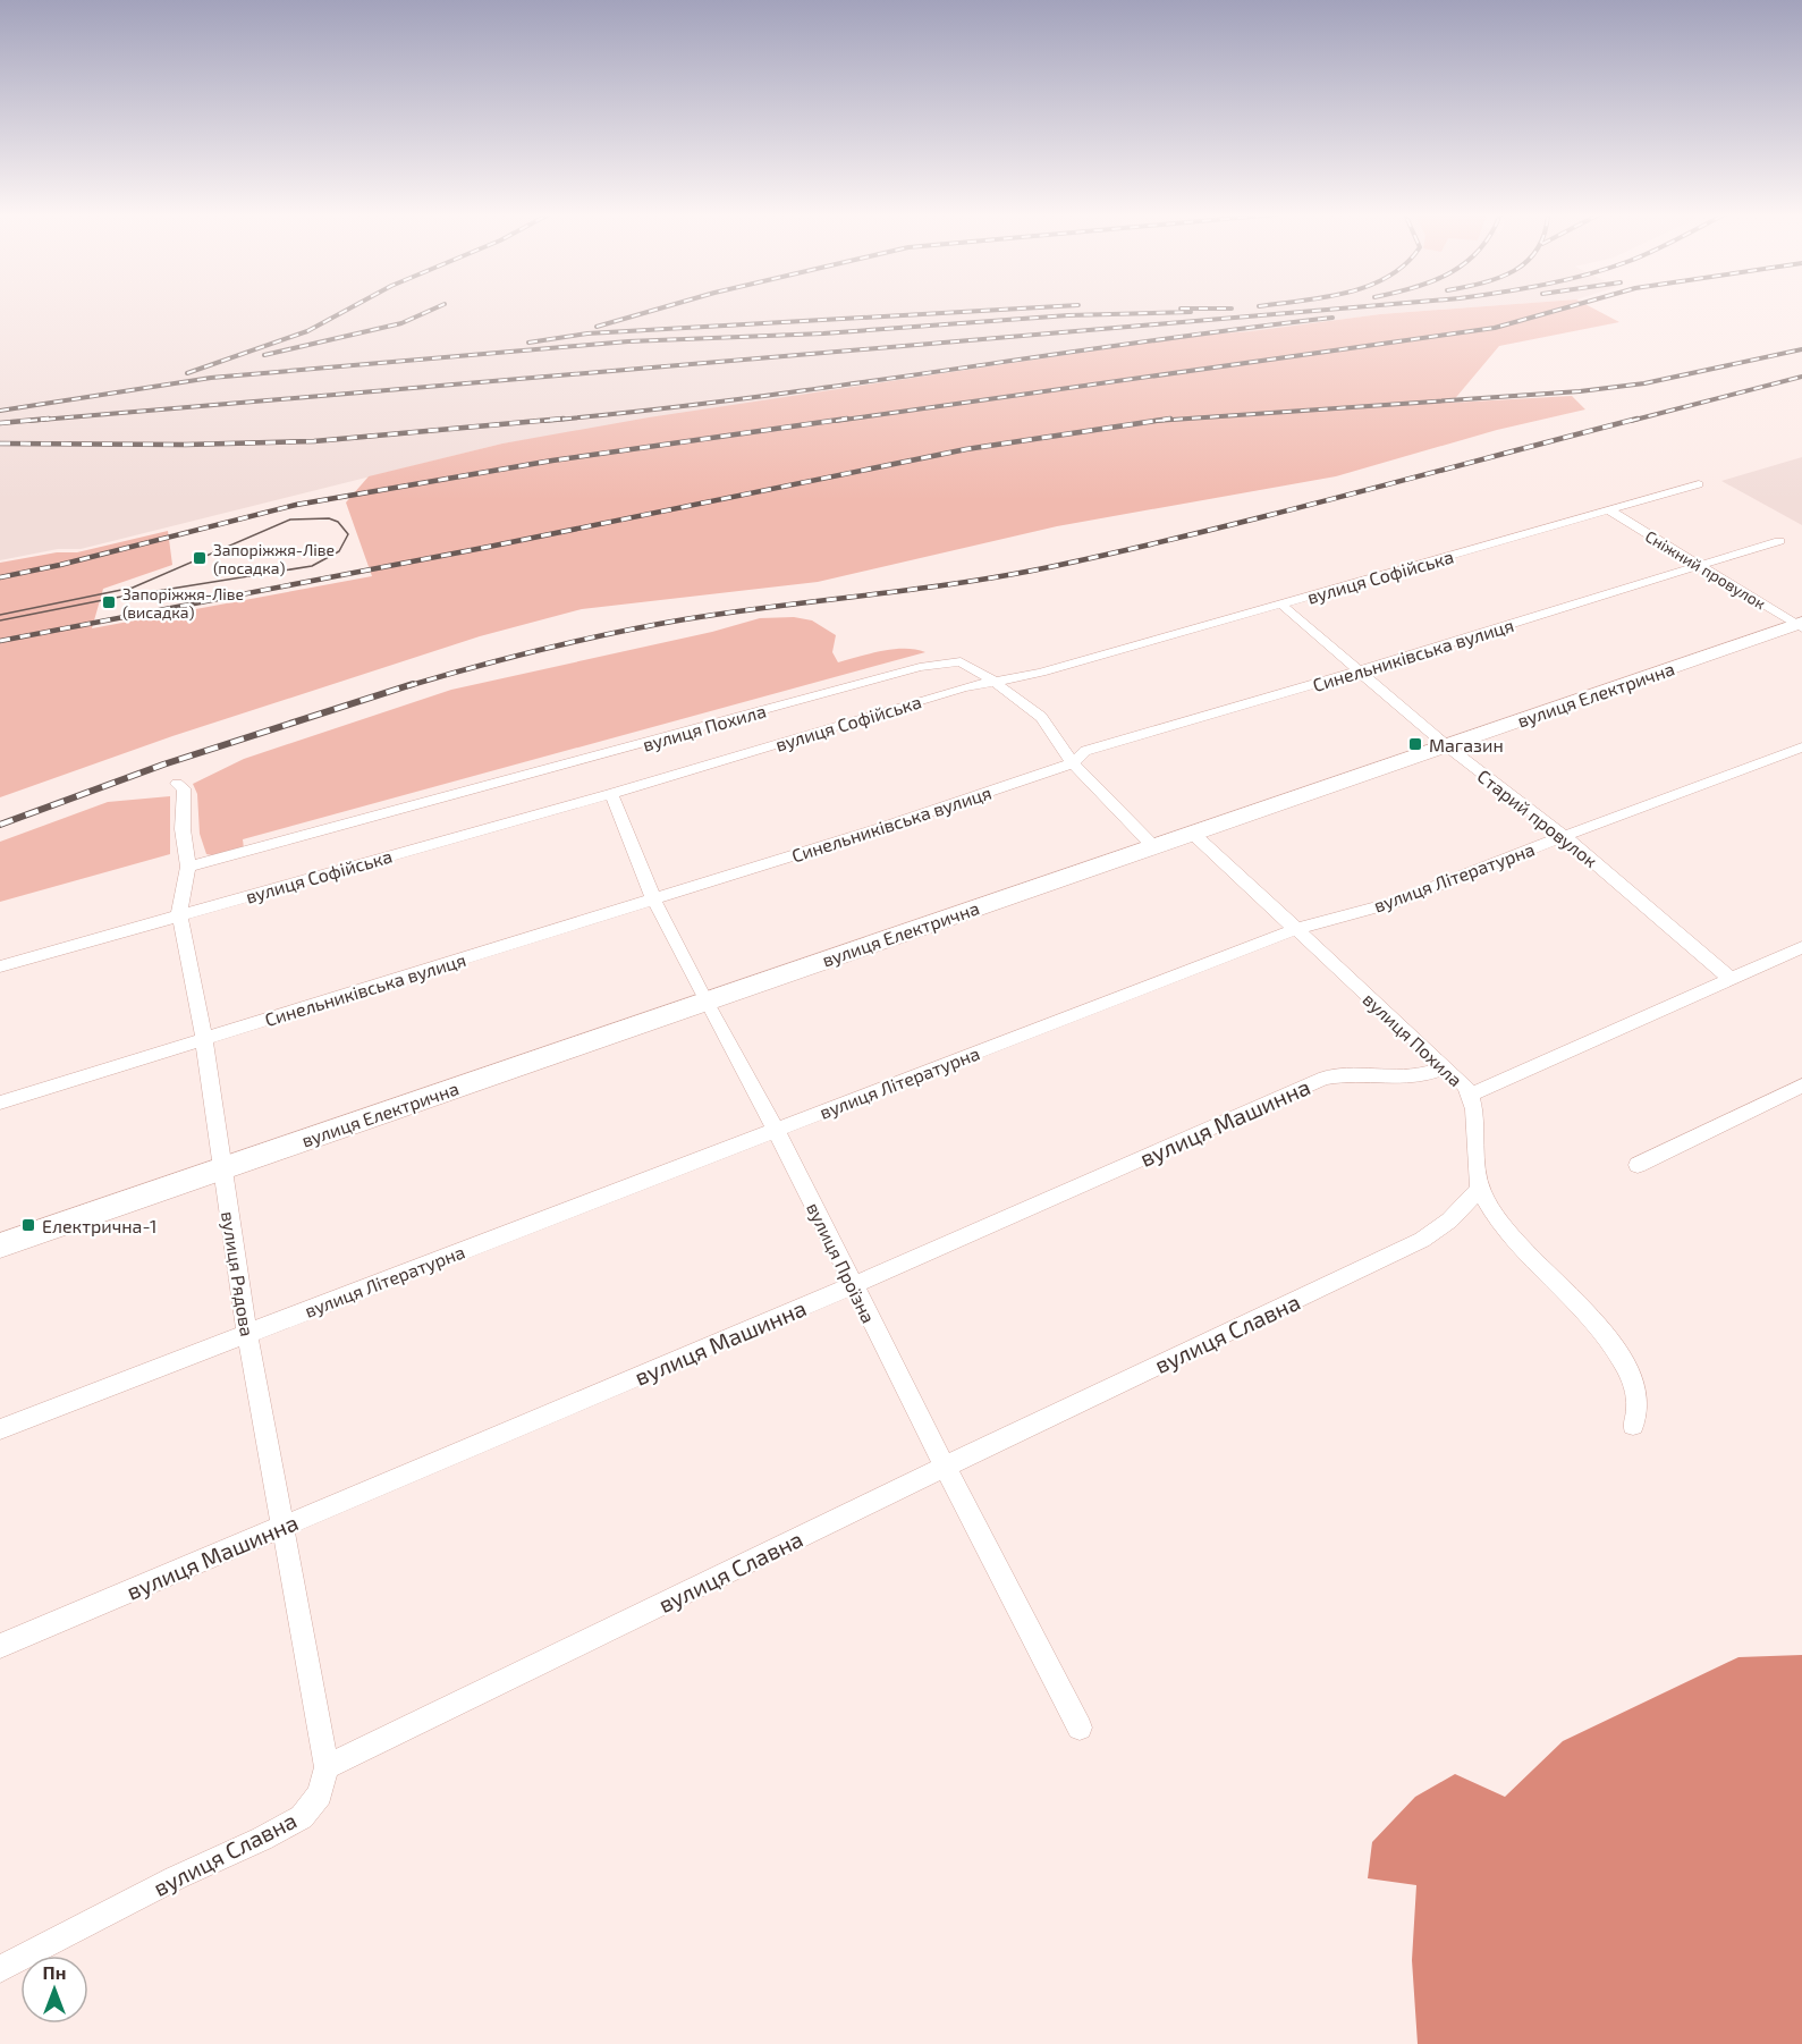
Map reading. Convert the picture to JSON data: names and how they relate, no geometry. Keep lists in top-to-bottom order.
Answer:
{
  "streets": {
    "street": [
      "Сніжний провулок",
      "вулиця Софійська",
      "Синельниківська вулиця",
      "вулиця Електрична",
      "вулиця Похила",
      "Старий провулок",
      "вулиця Літературна",
      "вулиця Машинна",
      "вулиця Проїзна",
      "вулиця Рядова",
      "вулиця Славна"
    ]
  },
  "crossings": [
    ["Сніжний провулок", "вулиця Софійська"],
    ["Сніжний провулок", "Синельниківська вулиця"],
    ["Сніжний провулок", "вулиця Електрична"],
    ["вулиця Софійська", "вулиця Похила"],
    ["вулиця Софійська", "Старий провулок"],
    ["вулиця Софійська", "вулиця Проїзна"],
    ["вулиця Софійська", "вулиця Рядова"],
    ["Синельниківська вулиця", "вулиця Похила"],
    ["Синельниківська вулиця", "Старий провулок"],
    ["Синельниківська вулиця", "вулиця Проїзна"],
    ["Синельниківська вулиця", "вулиця Рядова"],
    ["вулиця Електрична", "вулиця Похила"],
    ["вулиця Електрична", "Старий провулок"],
    ["вулиця Електрична", "вулиця Проїзна"],
    ["вулиця Електрична", "вулиця Рядова"],
    ["вулиця Похила", "вулиця Літературна"],
    ["вулиця Похила", "вулиця Машинна"],
    ["вулиця Похила", "вулиця Рядова"],
    ["вулиця Похила", "вулиця Славна"],
    ["Старий провулок", "вулиця Літературна"],
    ["вулиця Літературна", "вулиця Проїзна"],
    ["вулиця Літературна", "вулиця Рядова"],
    ["вулиця Машинна", "вулиця Проїзна"],
    ["вулиця Машинна", "вулиця Рядова"],
    ["вулиця Проїзна", "вулиця Славна"],
    ["вулиця Рядова", "вулиця Славна"]
  ],
  "places": {
    "transit": [
      "Запоріжжя-Ліве (посадка)",
      "Запоріжжя-Ліве (висадка)",
      "Магазин",
      "Електрична-1"
    ]
  },
  "north": "top"
}
